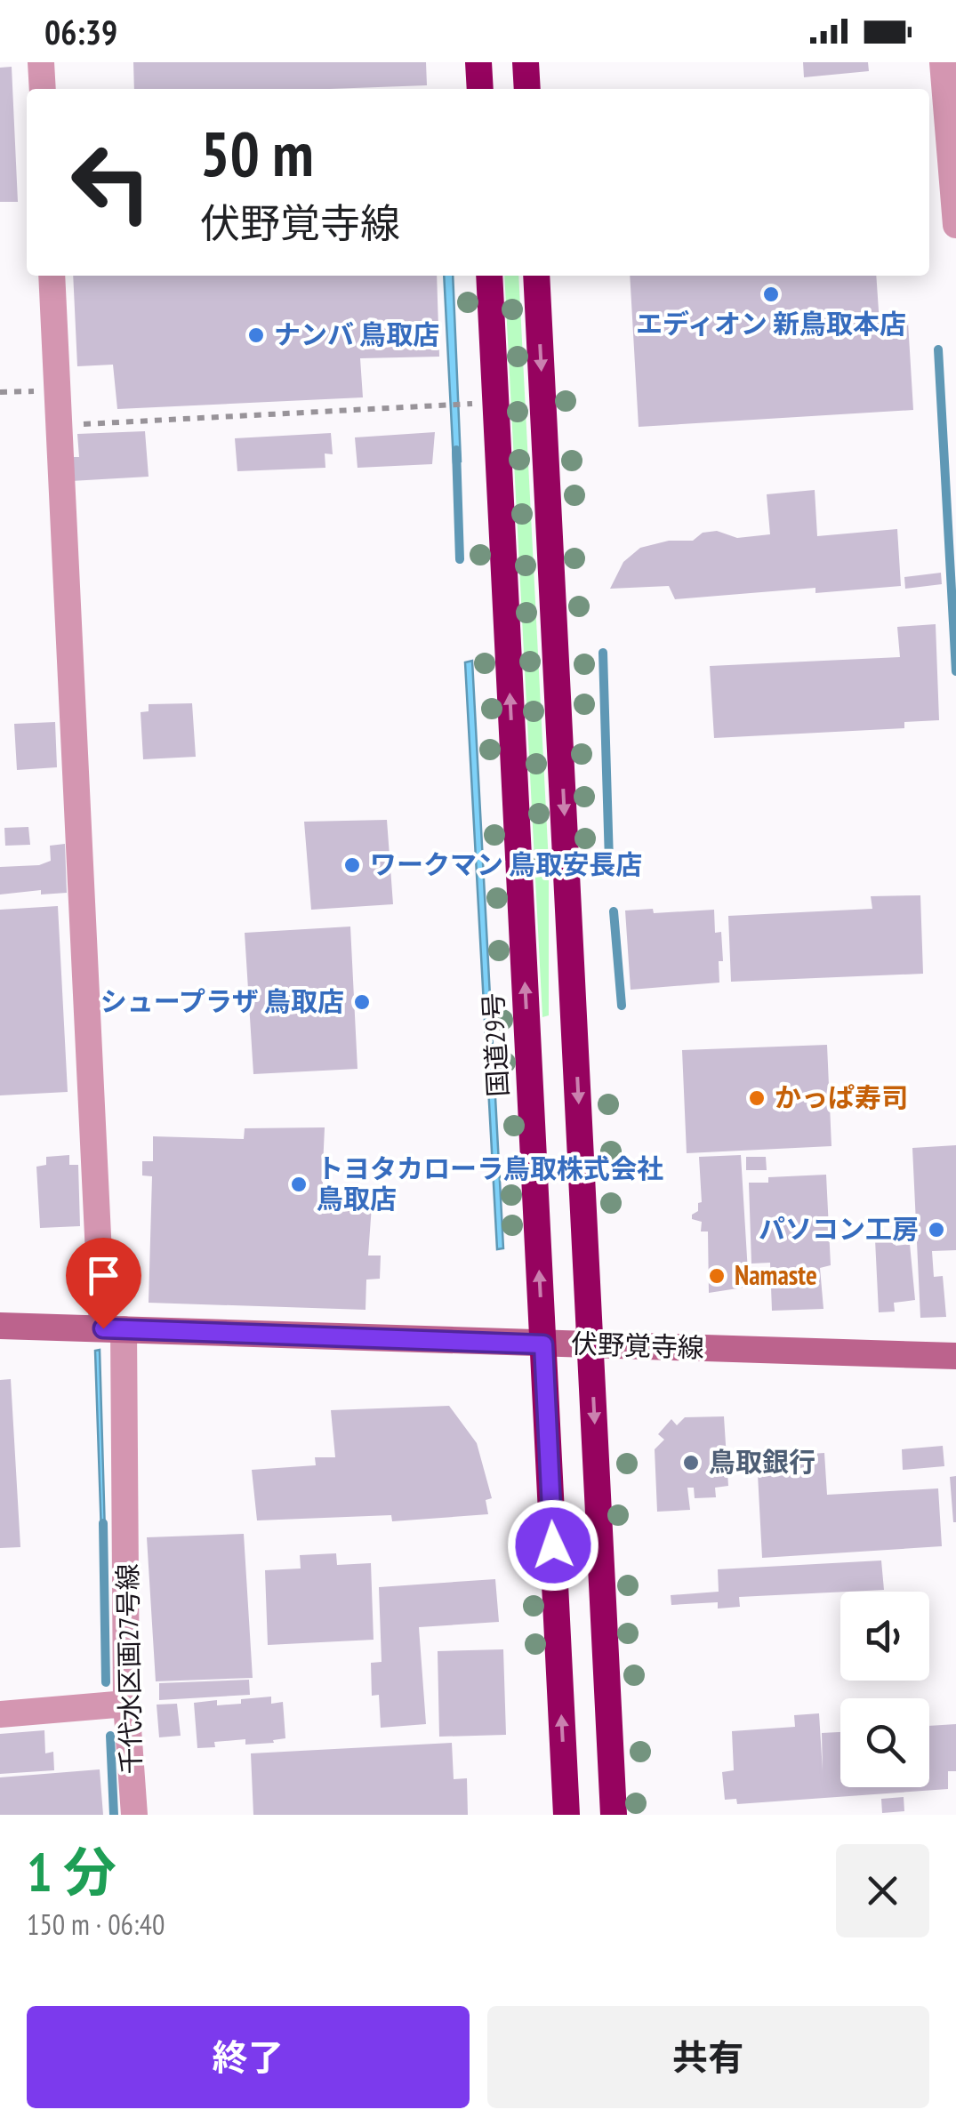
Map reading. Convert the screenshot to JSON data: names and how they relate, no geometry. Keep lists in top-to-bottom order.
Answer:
{
  "streets": {
    "highway": ["国道29号"],
    "main road": ["伏野覚寺線"],
    "street": ["千代水区画27号線"]
  },
  "crossings": [
    ["国道29号", "伏野覚寺線"],
    ["伏野覚寺線", "千代水区画27号線"]
  ],
  "places": [
    "エディオン 新鳥取本店",
    "ナンバ 鳥取店",
    "ワークマン 鳥取安長店",
    "シュープラザ 鳥取店",
    "かっぱ寿司",
    "トヨタカローラ鳥取株式会社 鳥取店",
    "パソコン工房",
    "Namaste",
    "鳥取銀行"
  ],
  "page": {
    "status": "06:39",
    "turn": ["50 m", "伏野覚寺線"],
    "heading": ["1 分", "150 m · 06:40"],
    "buttons": ["終了", "共有"]
  }
}
